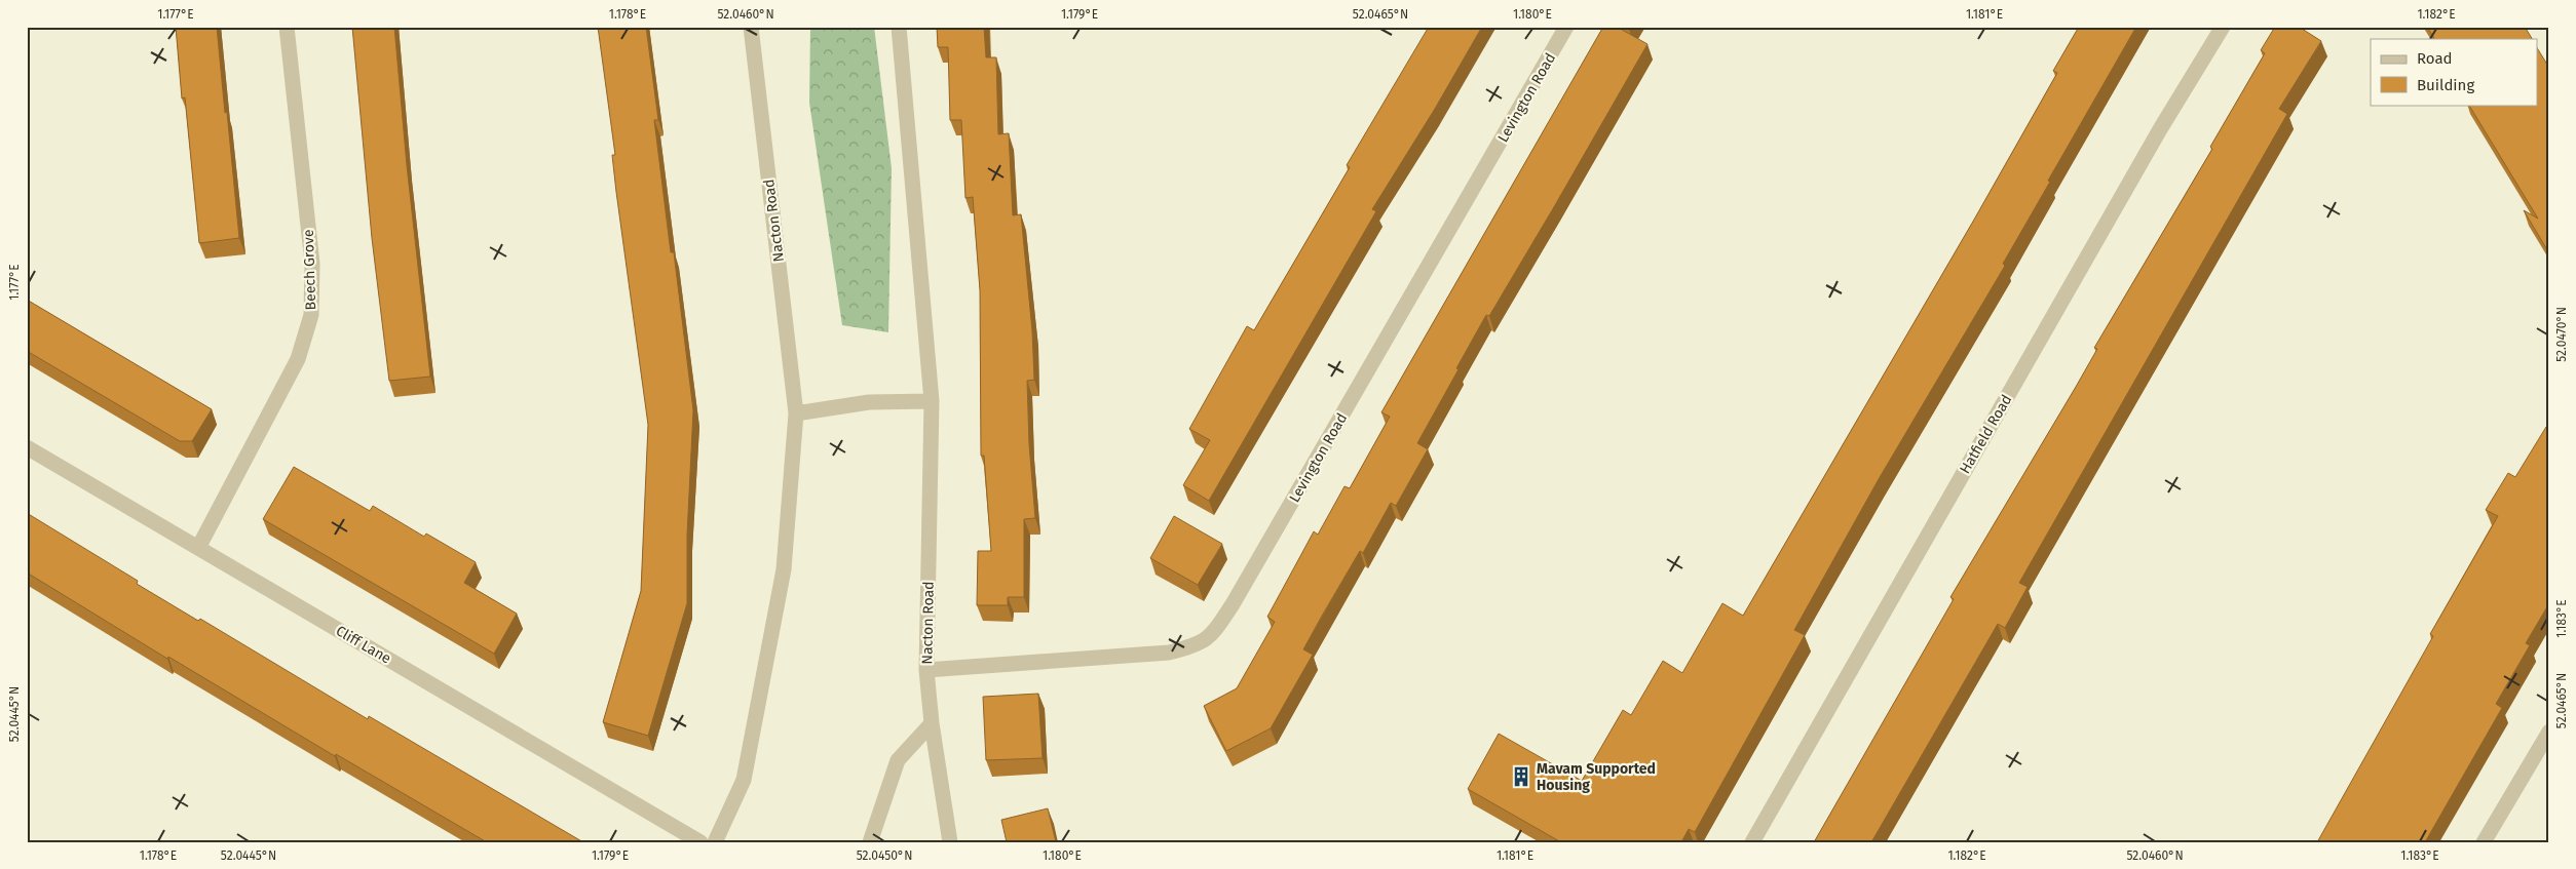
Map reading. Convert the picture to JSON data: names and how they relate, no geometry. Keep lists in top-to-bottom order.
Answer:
{
  "streets": {
    "street": [
      "Levington Road",
      "Nacton Road",
      "Beech Grove",
      "Hatfield Road",
      "Cliff Lane"
    ]
  },
  "crossings": [
    ["Levington Road", "Nacton Road"],
    ["Beech Grove", "Cliff Lane"]
  ],
  "places": {
    "building": ["Mavam Supported Housing"]
  },
  "legend": ["Road", "Building"],
  "coordinates": [
    "1.177°E",
    "1.178°E",
    "52.0460°N",
    "1.179°E",
    "52.0465°N",
    "1.180°E",
    "1.181°E",
    "1.182°E",
    "52.0470°N",
    "1.183°E",
    "52.0445°N",
    "52.0450°N"
  ]
}
